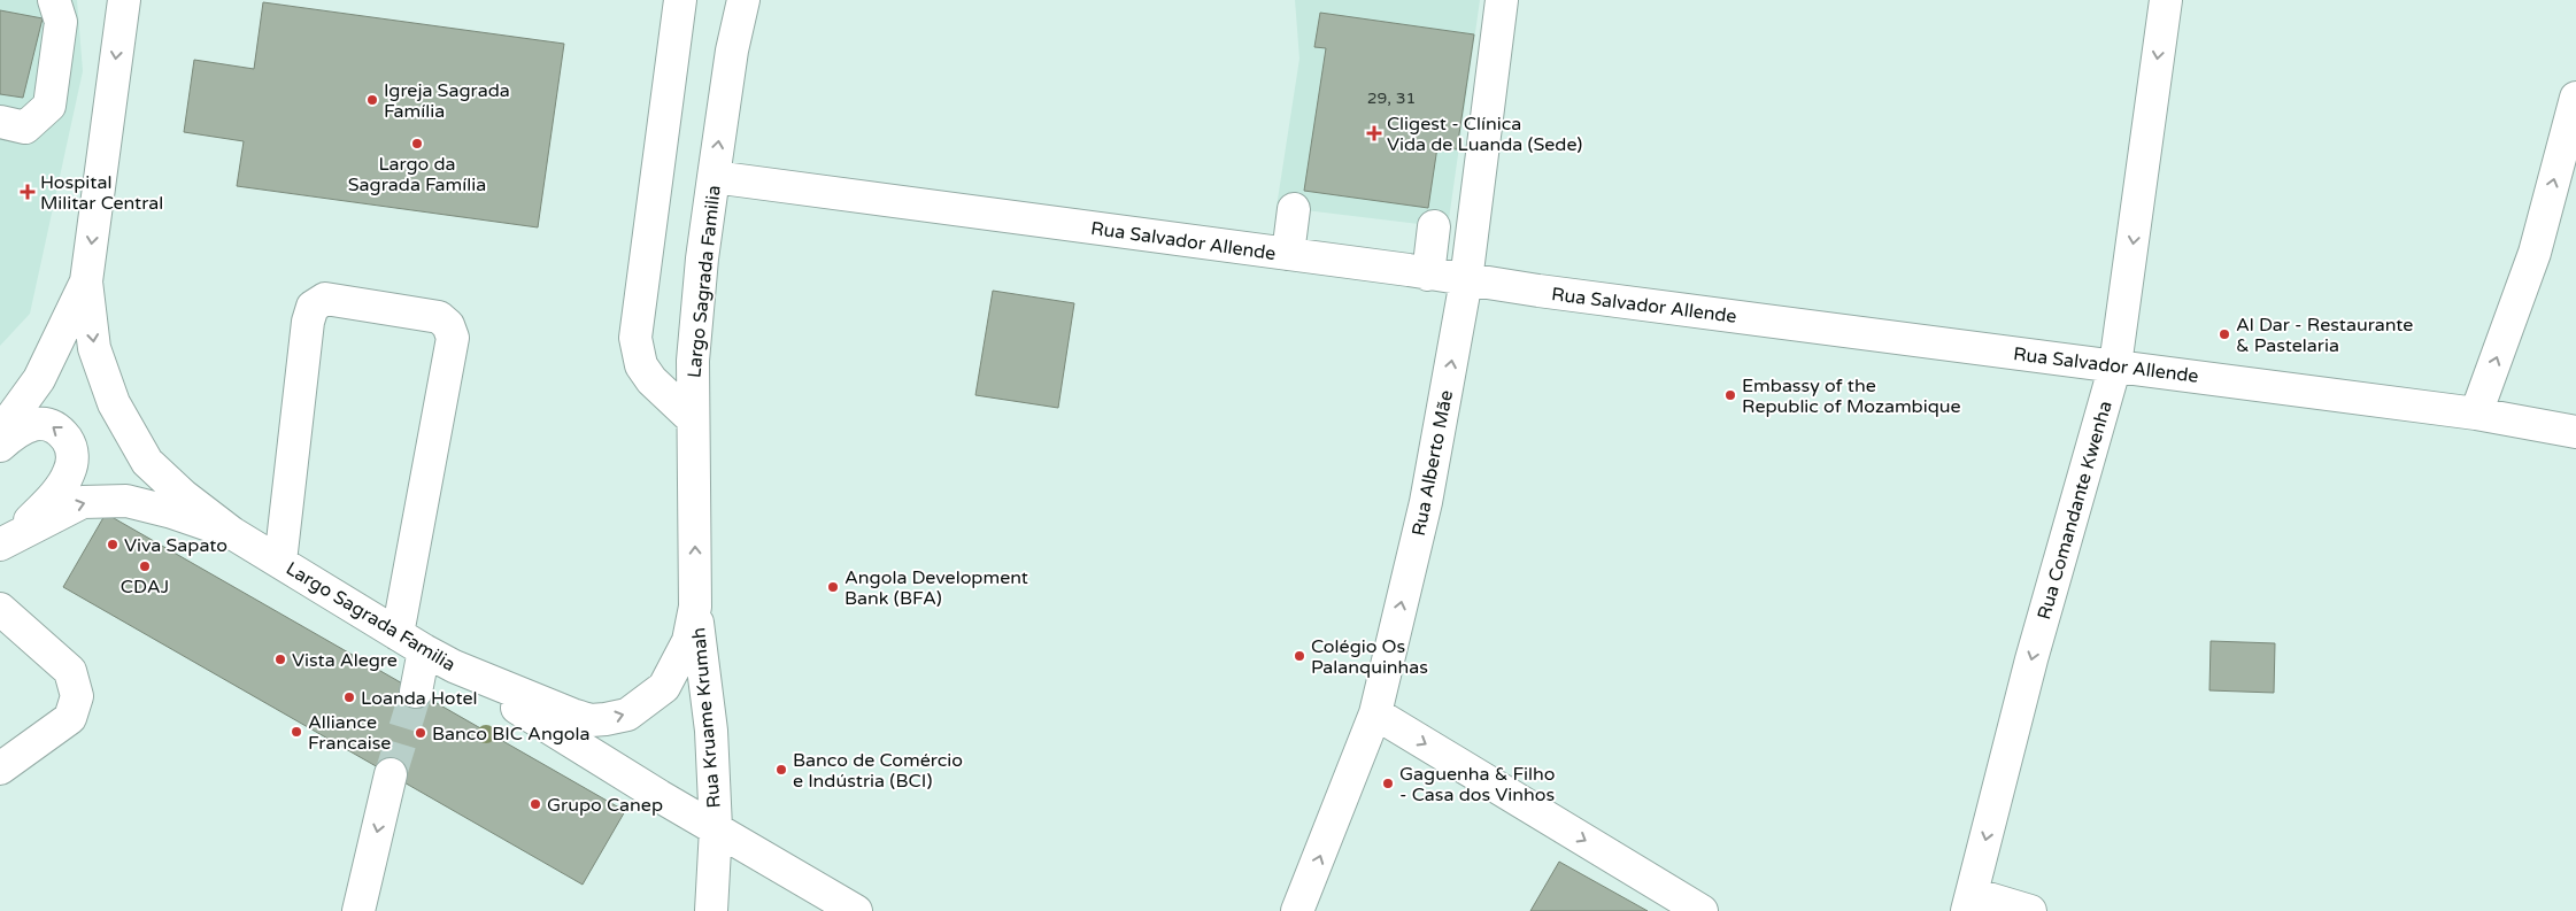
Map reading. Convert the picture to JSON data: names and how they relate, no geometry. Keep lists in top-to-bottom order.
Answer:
{
  "streets": {
    "street": [
      "Rua Salvador Allende",
      "Largo Sagrada Familia",
      "Rua Alberto Mãe",
      "Rua Comandante Kwenha",
      "Rua Kruame Krumah"
    ]
  },
  "crossings": [
    ["Rua Salvador Allende", "Largo Sagrada Familia"],
    ["Rua Salvador Allende", "Rua Alberto Mãe"],
    ["Rua Salvador Allende", "Rua Comandante Kwenha"],
    ["Largo Sagrada Familia", "Rua Kruame Krumah"]
  ],
  "one_way": ["Rua Alberto Mãe", "Rua Comandante Kwenha"],
  "places": {
    "other": [
      "Igreja Sagrada Família",
      "Largo da Sagrada Família",
      "Al Dar - Restaurante & Pastelaria",
      "Embassy of the Republic of Mozambique",
      "Viva Sapato",
      "CDAJ",
      "Angola Development Bank (BFA)",
      "Colégio Os Palanquinhas",
      "Vista Alegre",
      "Loanda Hotel",
      "Alliance Francaise",
      "Banco BIC Angola",
      "Banco de Comércio e Indústria (BCI)",
      "Gaguenha & Filho - Casa dos Vinhos",
      "Grupo Canep"
    ],
    "health": ["Cligest - Clínica Vida de Luanda (Sede)", "Hospital Militar Central"]
  },
  "house_numbers": ["29, 31"]
}
